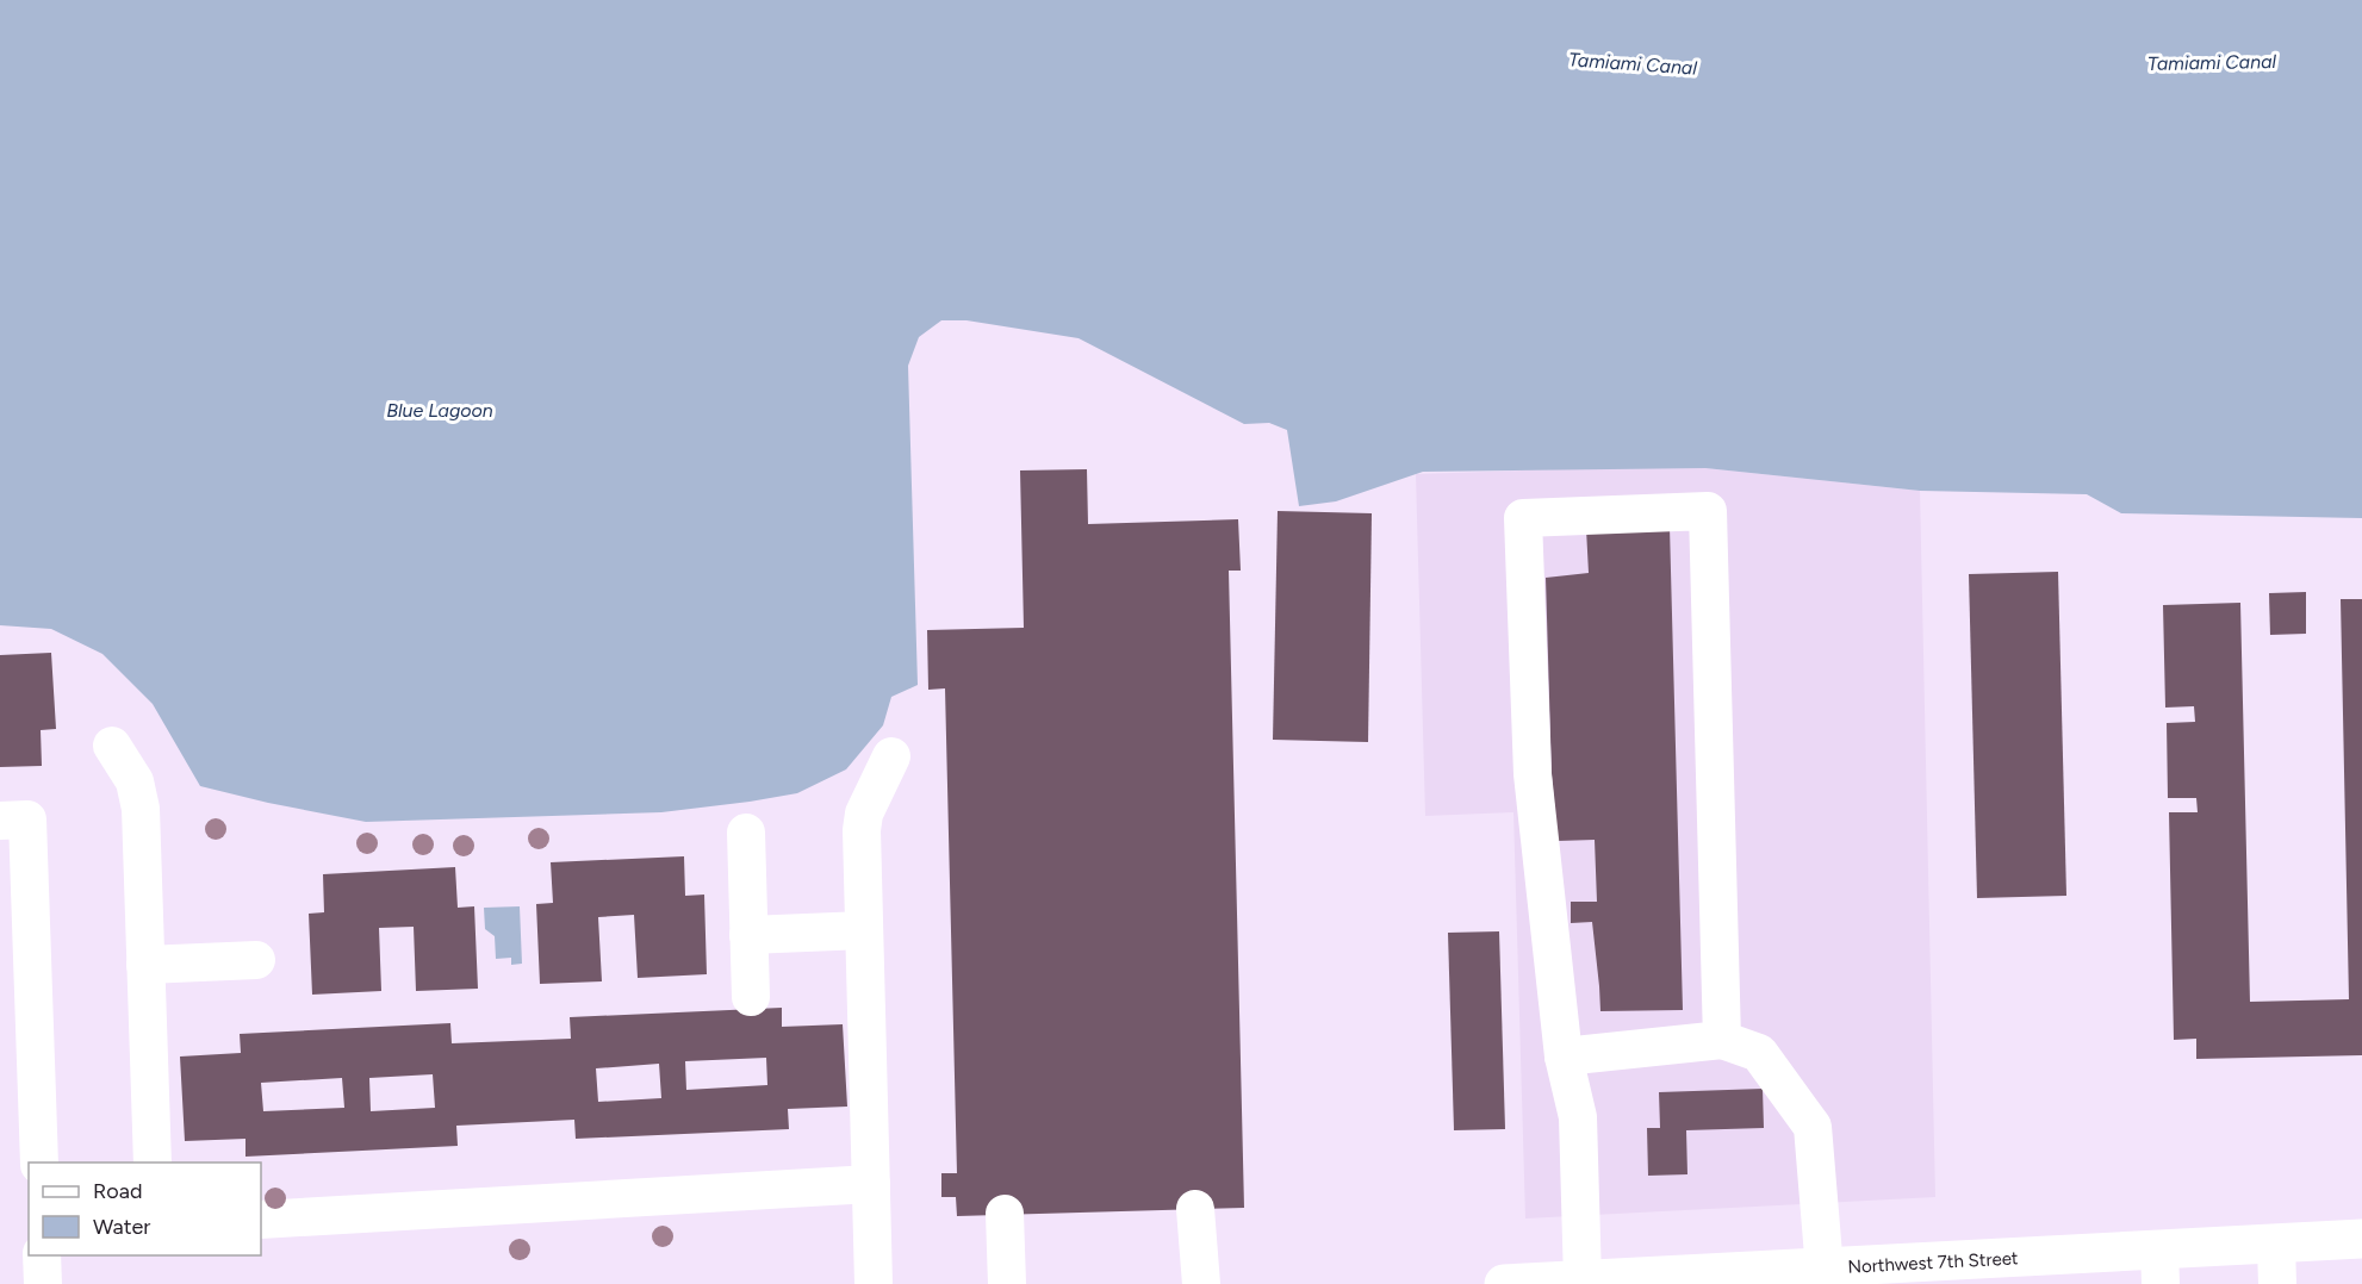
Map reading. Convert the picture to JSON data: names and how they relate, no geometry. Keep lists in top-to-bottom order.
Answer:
{
  "streets": {
    "main road": ["Northwest 7th Street"]
  },
  "water": ["Tamiami Canal", "Blue Lagoon"],
  "legend": ["Road", "Water"]
}
